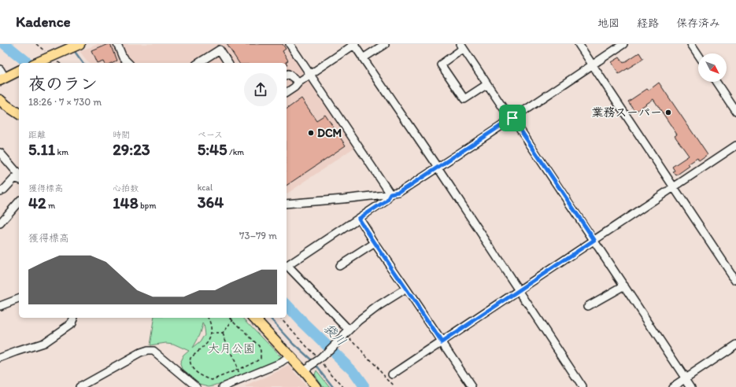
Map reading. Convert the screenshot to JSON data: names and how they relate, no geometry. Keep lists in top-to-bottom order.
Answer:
{
  "water": ["袋川"],
  "parks": ["大月公園"],
  "places": ["業務スーパー", "DCM"],
  "north": "bottom right",
  "page": {
    "header": "Kadence",
    "nav": ["地図", "経路", "保存済み"],
    "heading": ["夜のラン", "18:26 · 7 × 730 m"],
    "stats": [
      ["距離", "5.11 km"],
      ["時間", "29:23"],
      ["ペース", "5:45 /km"],
      ["獲得標高", "42 m"],
      ["心拍数", "148 bpm"],
      ["kcal", "364"]
    ],
    "chart": ["獲得標高", "73–79 m"]
  }
}
